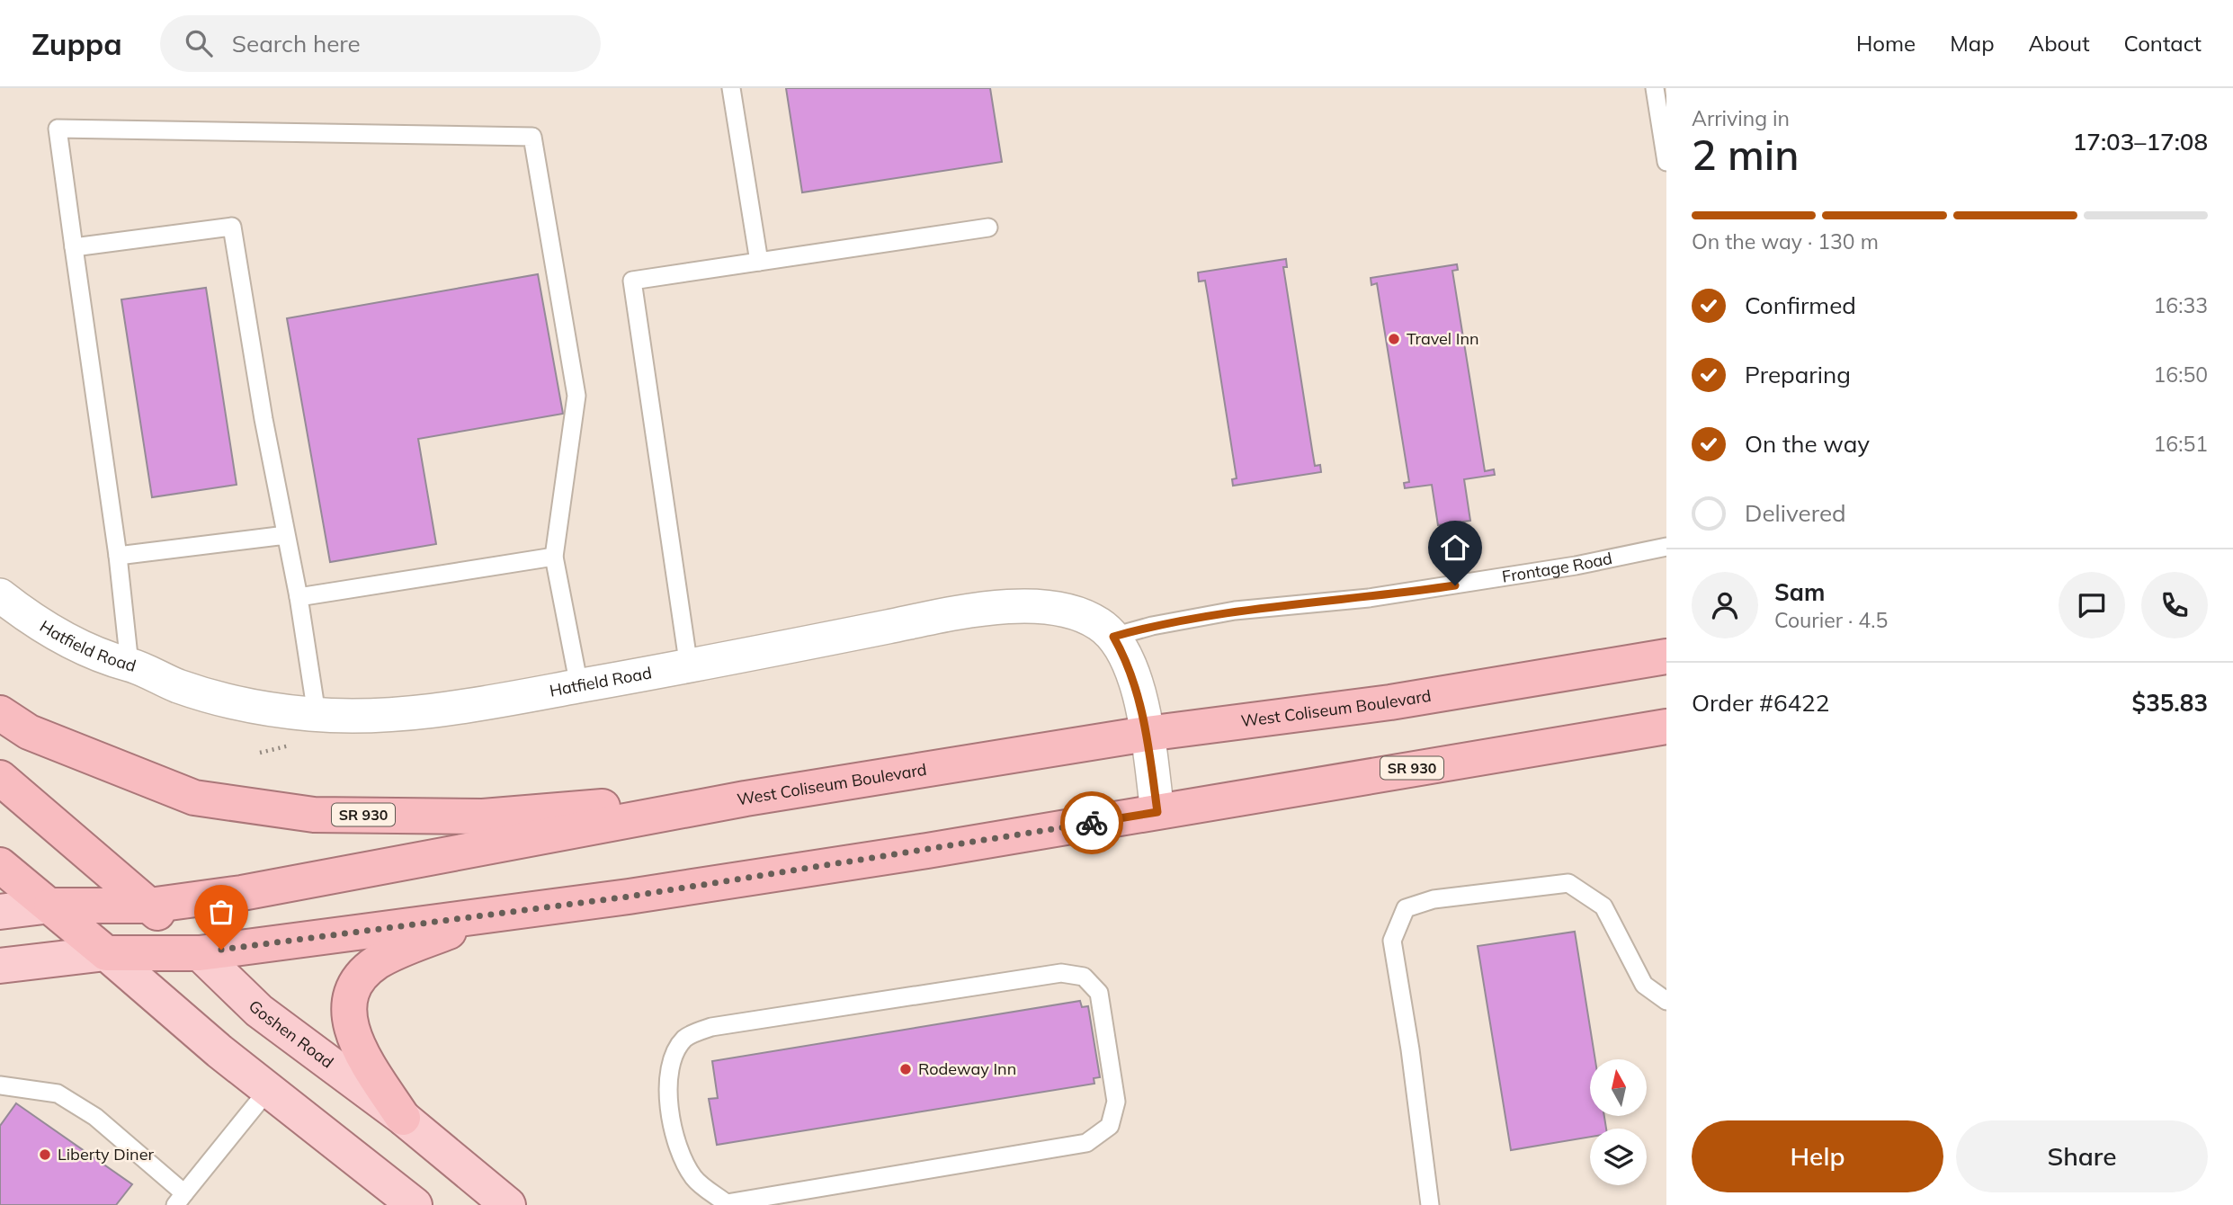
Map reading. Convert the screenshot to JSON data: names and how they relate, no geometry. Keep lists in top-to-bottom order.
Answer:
{
  "streets": {
    "highway": ["West Coliseum Boulevard", "SR 930", "Goshen Road"],
    "street": ["Hatfield Road"],
    "lane": ["Frontage Road"]
  },
  "crossings": [
    ["Frontage Road", "Hatfield Road"],
    ["Hatfield Road", "West Coliseum Boulevard"],
    ["Hatfield Road", "SR 930"],
    ["West Coliseum Boulevard", "SR 930"],
    ["West Coliseum Boulevard", "Goshen Road"],
    ["SR 930", "Goshen Road"]
  ],
  "places": ["Travel Inn", "Rodeway Inn", "Liberty Diner"],
  "north": "top",
  "page": {
    "header": "Zuppa",
    "search": "Search here",
    "nav": [
      "Home",
      "Map",
      "About",
      "Contact"
    ],
    "heading": ["2 min", "Arriving in", "17:03–17:08"],
    "panel": [
      "Sam",
      "Courier · 4.5",
      "Order #6422",
      "$35.83"
    ],
    "bar": "On the way · 130 m",
    "list": [
      ["Confirmed", "16:33"],
      ["Preparing", "16:50"],
      ["On the way", "16:51"],
      "Delivered"
    ],
    "buttons": ["Help", "Share"]
  }
}
